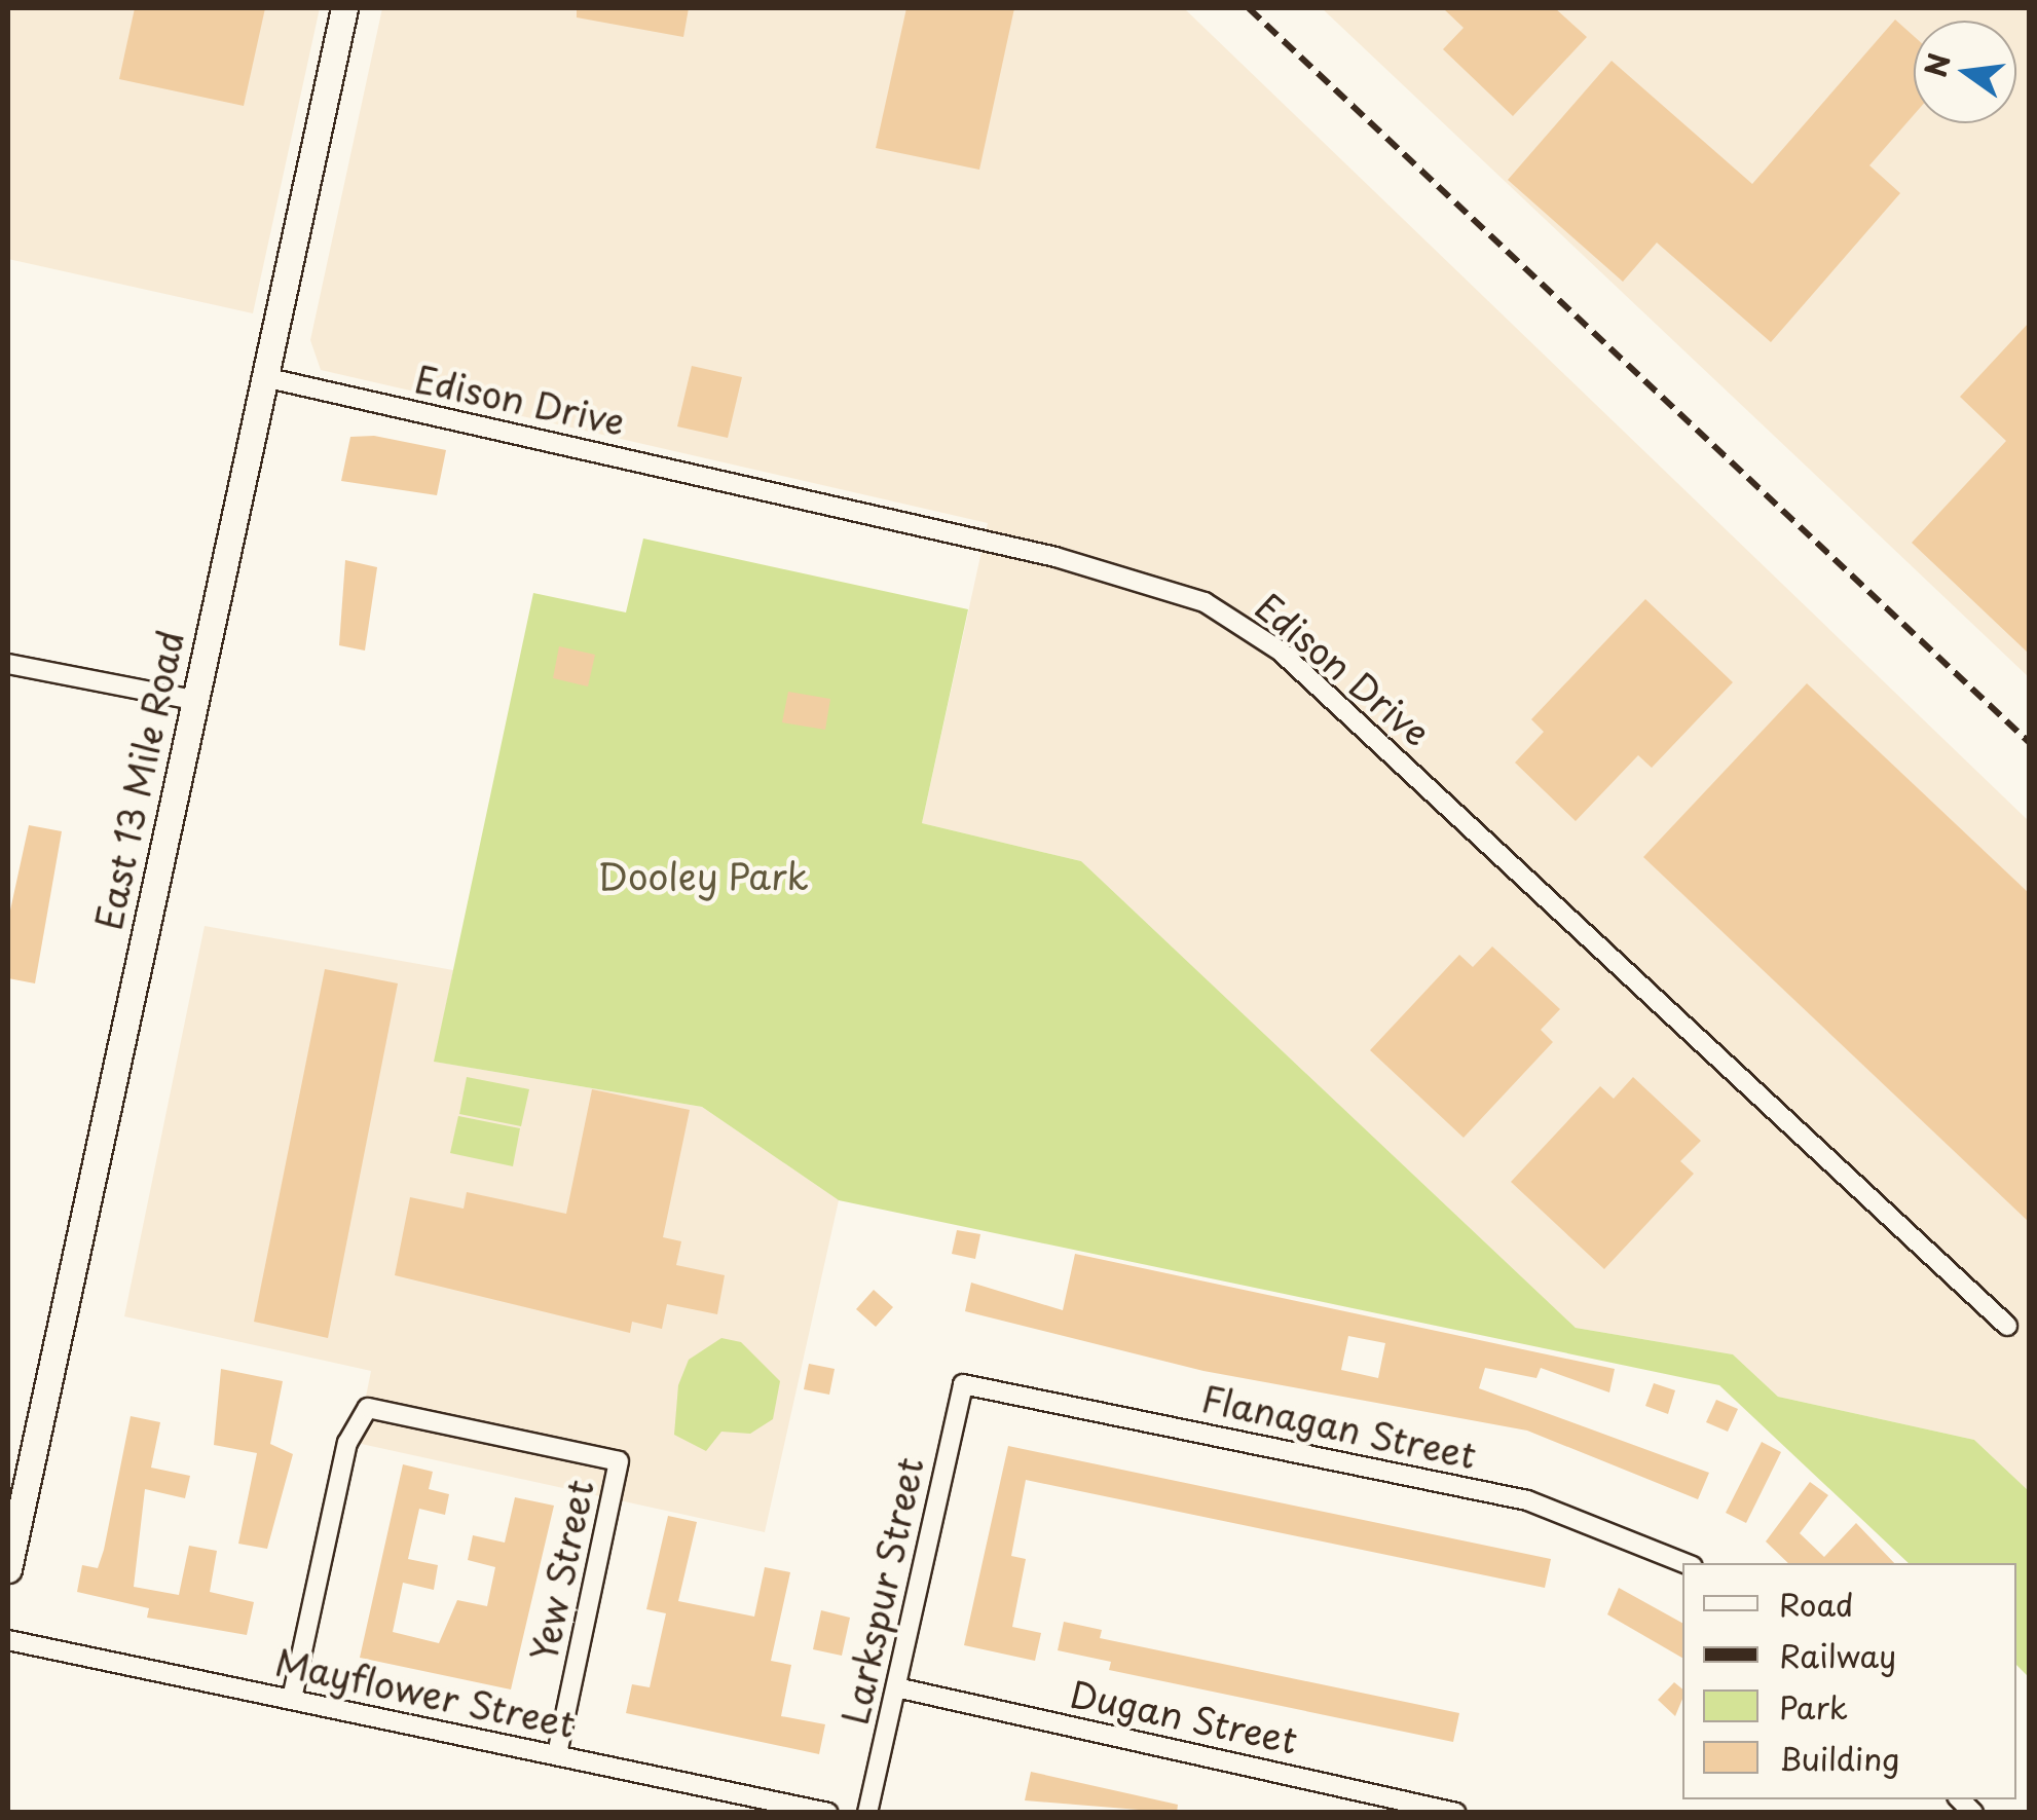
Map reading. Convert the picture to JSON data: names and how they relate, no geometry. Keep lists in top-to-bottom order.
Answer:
{
  "streets": {
    "main road": ["East 13 Mile Road"],
    "street": [
      "Edison Drive",
      "Flanagan Street",
      "Yew Street",
      "Larkspur Street",
      "Mayflower Street",
      "Dugan Street"
    ]
  },
  "crossings": [
    ["Edison Drive", "East 13 Mile Road"],
    ["Flanagan Street", "Larkspur Street"],
    ["Yew Street", "Mayflower Street"],
    ["Larkspur Street", "Dugan Street"]
  ],
  "parks": ["Dooley Park"],
  "legend": [
    "Road",
    "Railway",
    "Park",
    "Building"
  ],
  "north": "left"
}
